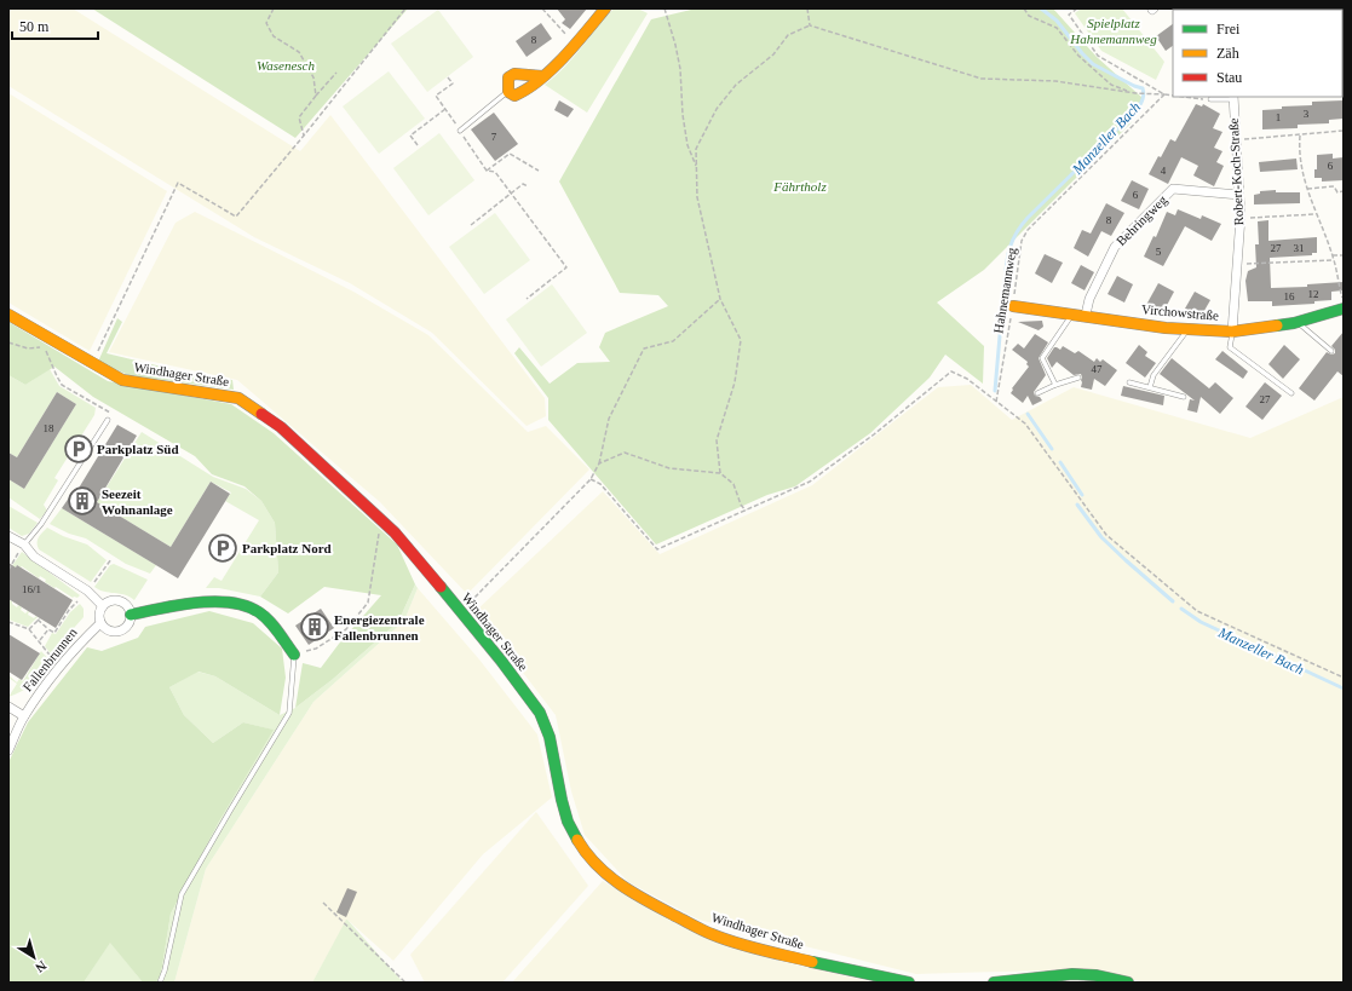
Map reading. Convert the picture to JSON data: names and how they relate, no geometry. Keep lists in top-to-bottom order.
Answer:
{
  "streets": {
    "street": [
      "Robert-Koch-Straße",
      "Behringweg",
      "Virchowstraße",
      "Windhager Straße",
      "Fallenbrunnen"
    ],
    "path": ["Hahnemannweg"]
  },
  "crossings": [
    ["Robert-Koch-Straße", "Behringweg"],
    ["Robert-Koch-Straße", "Virchowstraße"],
    ["Behringweg", "Virchowstraße"],
    ["Hahnemannweg", "Virchowstraße"]
  ],
  "water": ["Manzeller Bach"],
  "parks": ["Spielplatz Hahnemannweg", "Wasenesch", "Fährtholz"],
  "places": {
    "parking": ["Parkplatz Süd", "Parkplatz Nord"],
    "building": ["Seezeit Wohnanlage", "Energiezentrale Fallenbrunnen"]
  },
  "house_numbers": [
    "8",
    "3",
    "1",
    "7",
    "6",
    "4",
    "6",
    "8",
    "27",
    "31",
    "5",
    "12",
    "16",
    "47",
    "27",
    "18",
    "16/1"
  ],
  "legend": ["Frei", "Zäh", "Stau"],
  "scale_bar": "50 m",
  "north": "bottom right"
}
